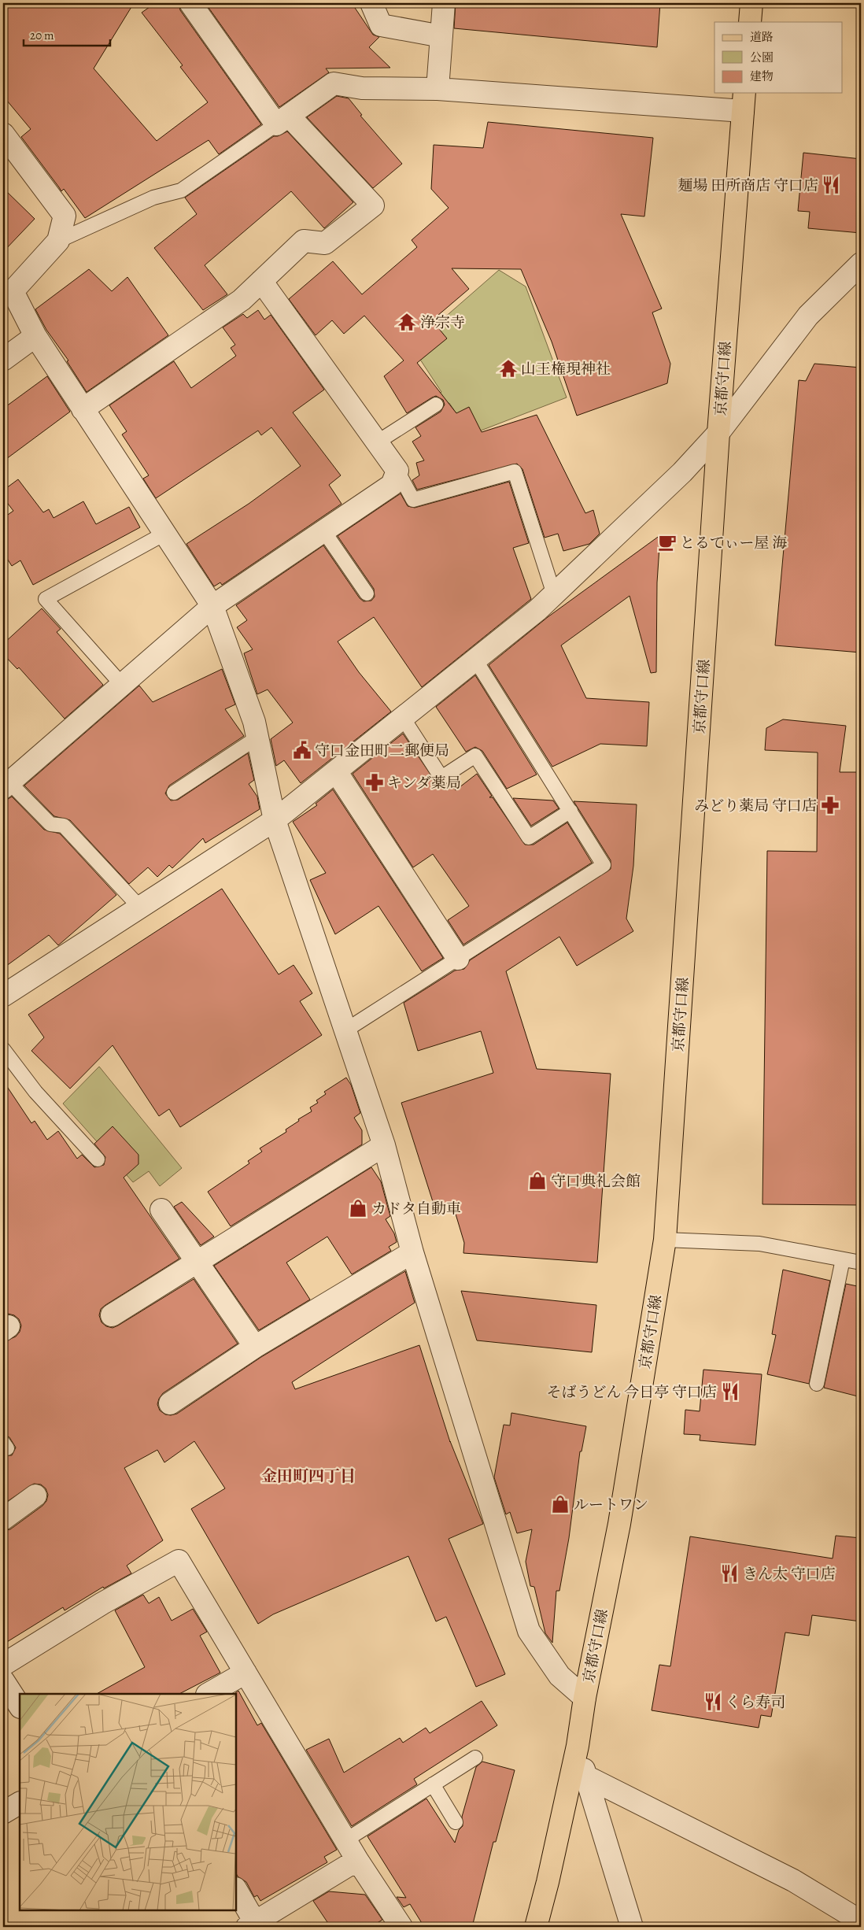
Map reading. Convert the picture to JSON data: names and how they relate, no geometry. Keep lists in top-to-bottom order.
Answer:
{
  "streets": {
    "main road": ["京都守口線"]
  },
  "districts": ["金田町四丁目"],
  "places": {
    "restaurant": [
      "麺場 田所商店 守口店",
      "そばうどん 今日亭 守口店",
      "きん太 守口店",
      "くら寿司"
    ],
    "temple": ["浄宗寺", "山王権現神社"],
    "cafe": ["とるてぃー屋 海"],
    "public building": ["守口金田町二郵便局"],
    "pharmacy": ["キンダ薬局", "みどり薬局 守口店"],
    "shop": ["守口典礼会館", "カドタ自動車", "ルートワン"]
  },
  "legend": ["道路", "公園", "建物"],
  "scale_bar": "20 m"
}
